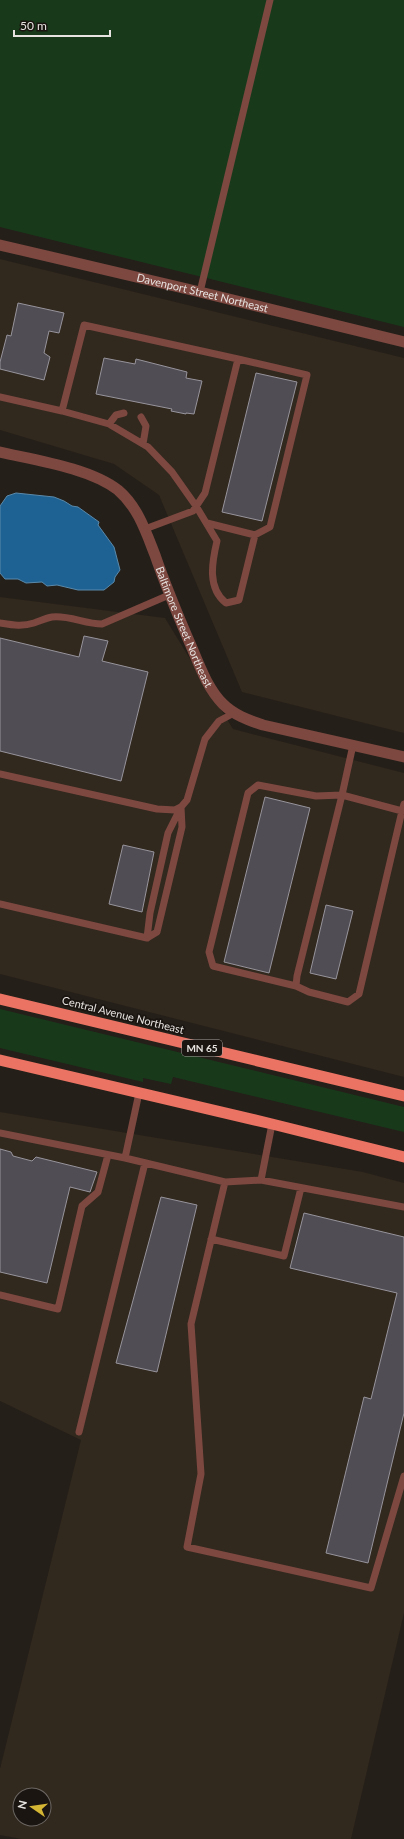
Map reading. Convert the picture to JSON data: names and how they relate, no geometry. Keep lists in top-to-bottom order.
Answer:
{
  "streets": {
    "highway": ["Central Avenue Northeast", "MN 65"],
    "street": ["Davenport Street Northeast", "Baltimore Street Northeast"]
  },
  "scale_bar": "50 m",
  "north": "left"
}
